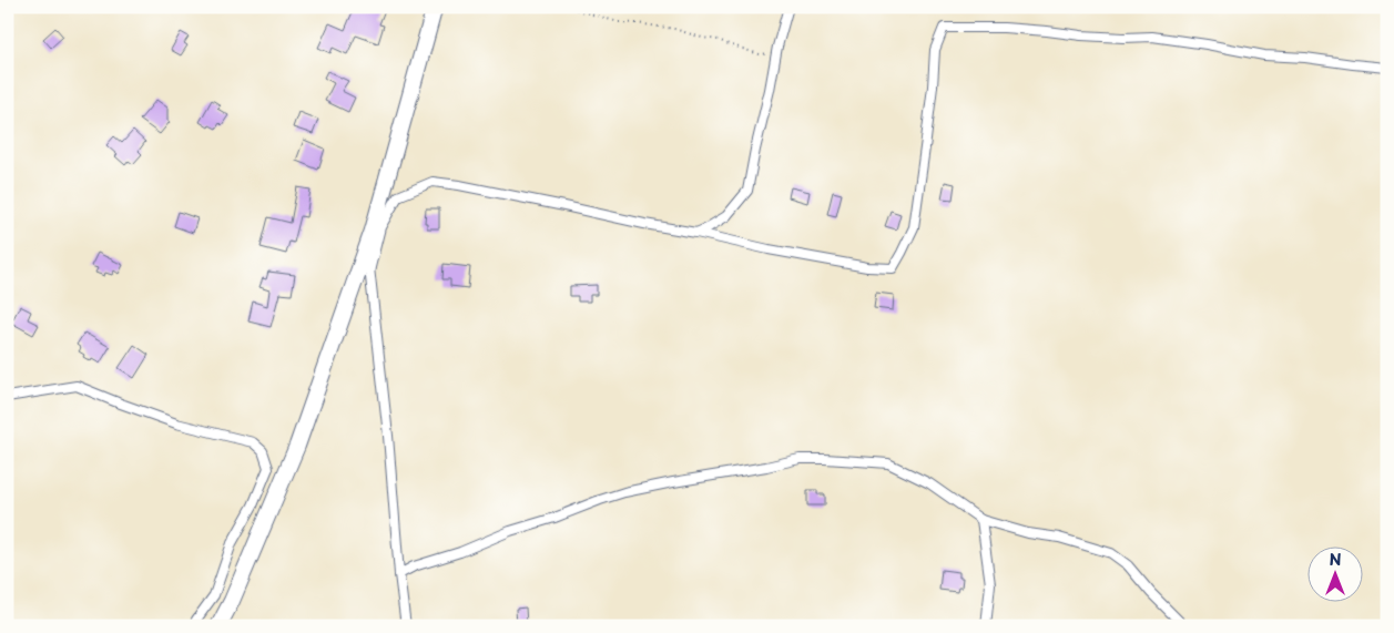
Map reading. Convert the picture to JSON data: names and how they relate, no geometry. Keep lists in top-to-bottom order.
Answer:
{
  "north": "top"
}
